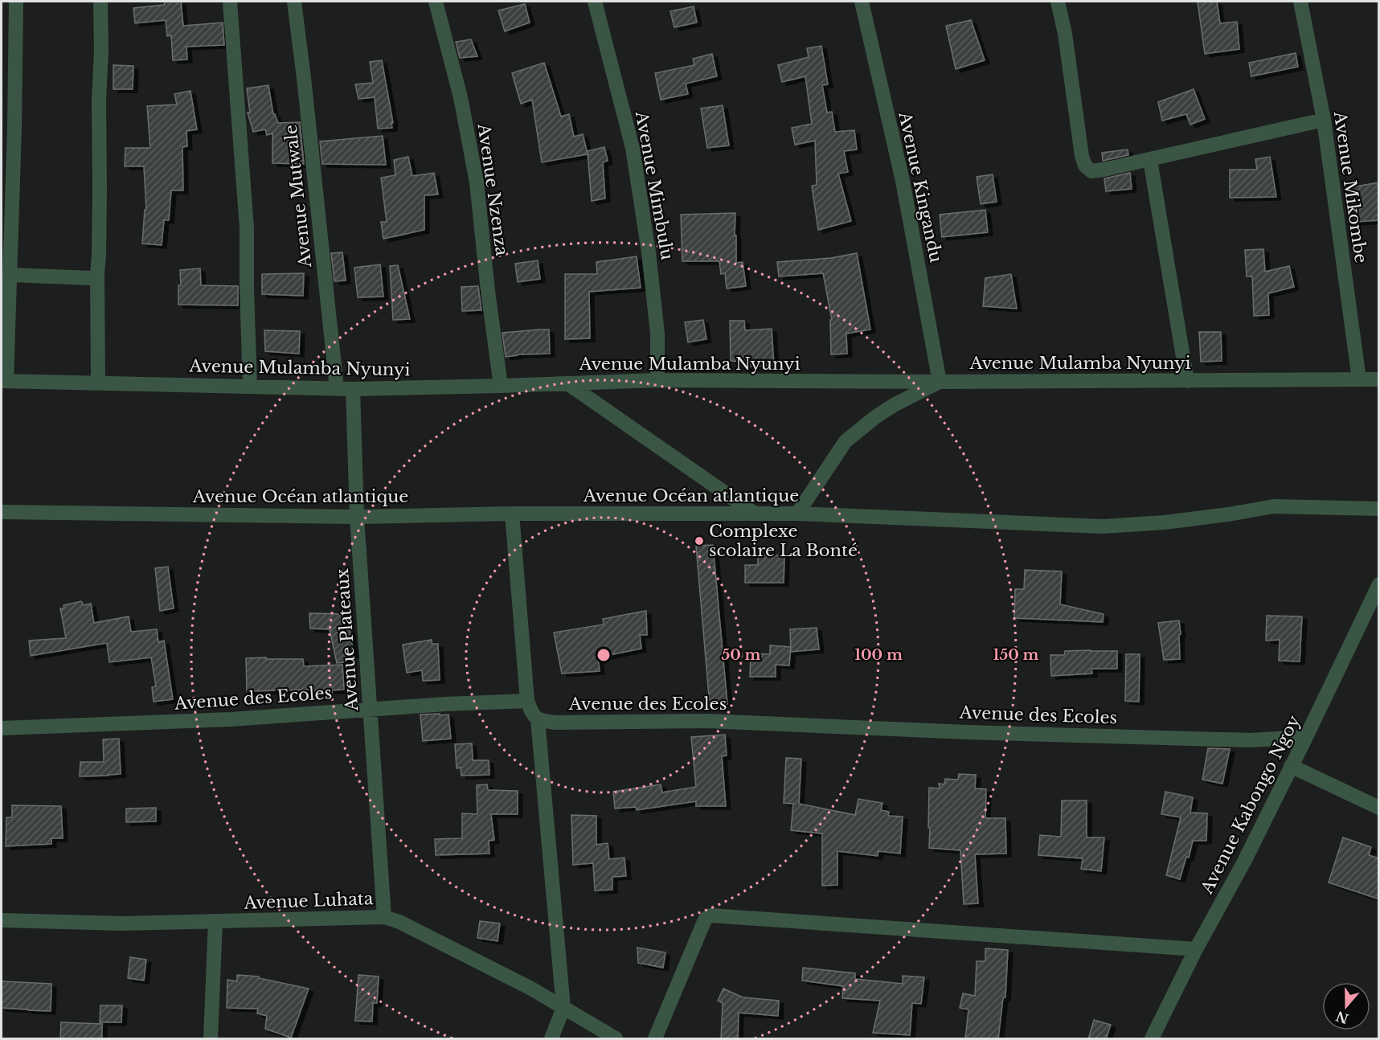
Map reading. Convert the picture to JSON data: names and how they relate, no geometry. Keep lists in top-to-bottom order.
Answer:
{
  "streets": {
    "street": [
      "Avenue Mimbulu",
      "Avenue Kingandu",
      "Avenue Mikombe",
      "Avenue Nzenza",
      "Avenue Mutwale",
      "Avenue Mulamba Nyunyi",
      "Avenue Océan atlantique",
      "Avenue Plateaux",
      "Avenue des Ecoles",
      "Avenue Kabongo Ngoy",
      "Avenue Luhata"
    ]
  },
  "crossings": [
    ["Avenue Mimbulu", "Avenue Mulamba Nyunyi"],
    ["Avenue Kingandu", "Avenue Mulamba Nyunyi"],
    ["Avenue Mikombe", "Avenue Mulamba Nyunyi"],
    ["Avenue Nzenza", "Avenue Mulamba Nyunyi"],
    ["Avenue Mutwale", "Avenue Mulamba Nyunyi"],
    ["Avenue Mulamba Nyunyi", "Avenue Plateaux"],
    ["Avenue Océan atlantique", "Avenue Plateaux"],
    ["Avenue Plateaux", "Avenue des Ecoles"],
    ["Avenue Plateaux", "Avenue Luhata"],
    ["Avenue des Ecoles", "Avenue Kabongo Ngoy"]
  ],
  "places": ["Complexe scolaire La Bonté"],
  "north": "bottom",
  "rings": ["50 m", "100 m", "150 m"]
}
